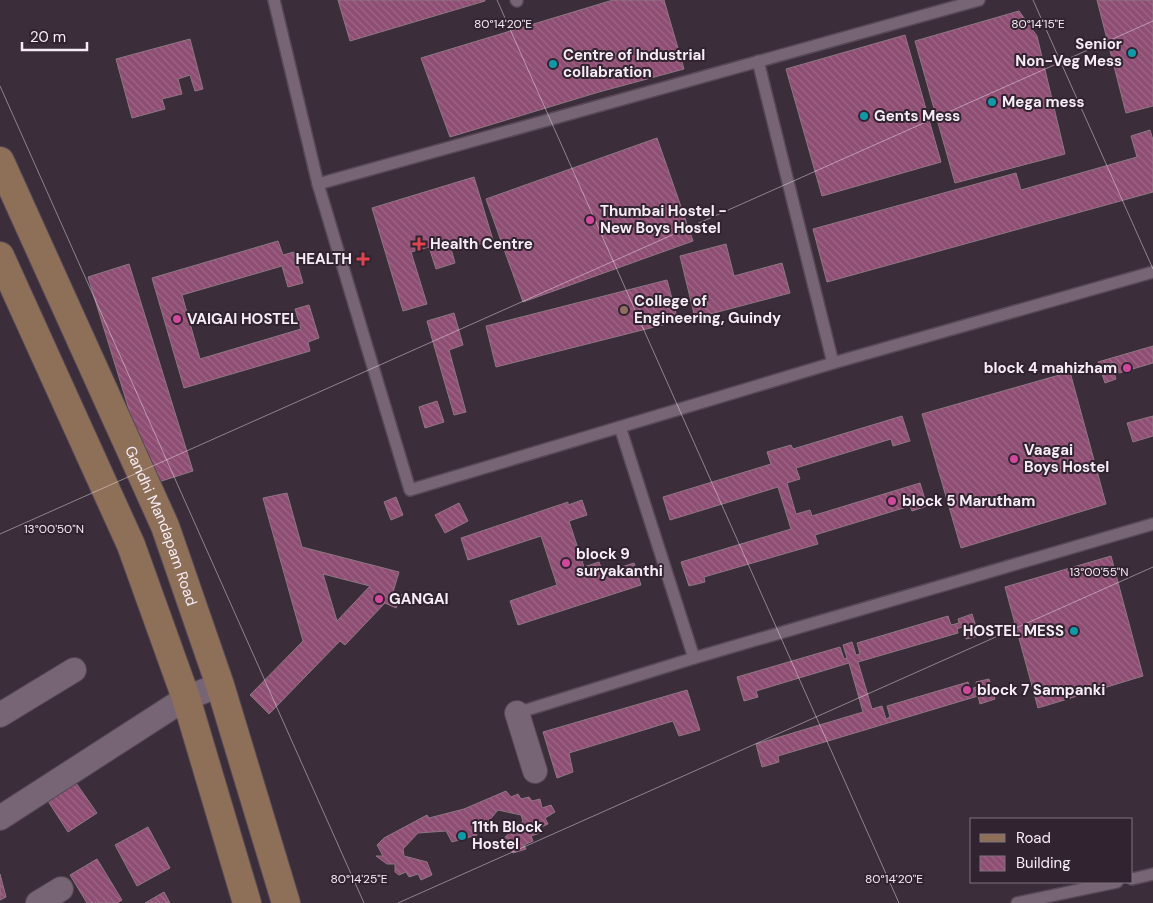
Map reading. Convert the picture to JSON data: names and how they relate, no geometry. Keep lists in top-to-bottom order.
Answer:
{
  "streets": {
    "main road": ["Gandhi Mandapam Road"]
  },
  "places": {
    "other": [
      "Senior Non-Veg Mess",
      "Centre of Industrial collabration",
      "Mega mess",
      "Gents Mess",
      "Thumbai Hostel - New Boys Hostel",
      "College of Engineering, Guindy",
      "VAIGAI HOSTEL",
      "block 4 mahizham",
      "Vaagai Boys Hostel",
      "block 5 Marutham",
      "block 9 suryakanthi",
      "GANGAI",
      "HOSTEL MESS",
      "block 7 Sampanki",
      "11th Block Hostel"
    ],
    "health": ["Health Centre", "HEALTH"]
  },
  "legend": ["Road", "Building"],
  "scale_bar": "20 m",
  "coordinates": [
    "80°14'20\"E",
    "80°14'15\"E",
    "13°00'50\"N",
    "13°00'55\"N",
    "80°14'25\"E"
  ]
}
